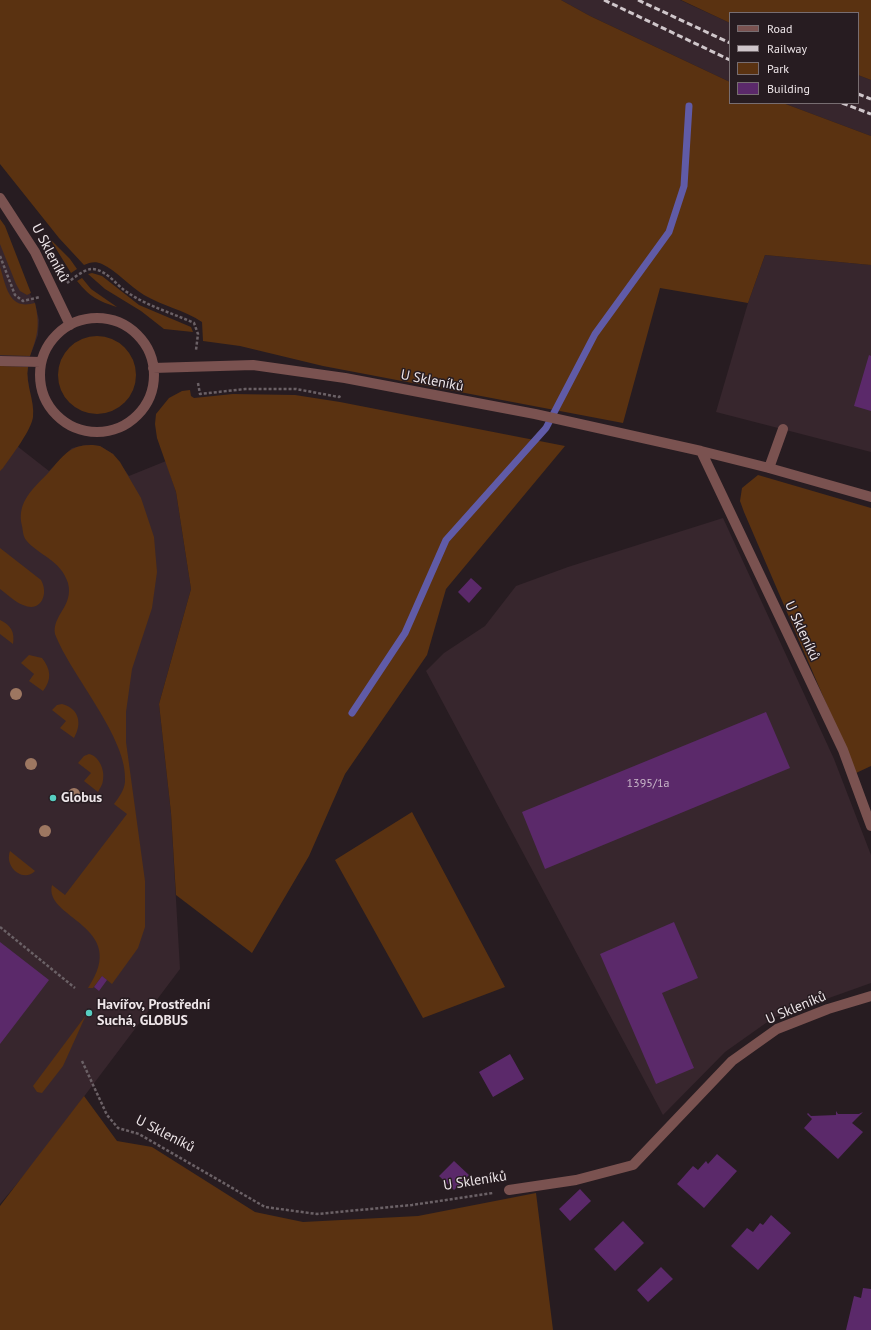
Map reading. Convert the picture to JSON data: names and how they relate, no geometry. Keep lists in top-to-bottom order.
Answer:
{
  "streets": {
    "street": ["U Skleníků"]
  },
  "places": ["Globus", "Havířov, Prostřední Suchá, GLOBUS"],
  "house_numbers": ["1395/1a"],
  "legend": [
    "Road",
    "Railway",
    "Park",
    "Building"
  ]
}
